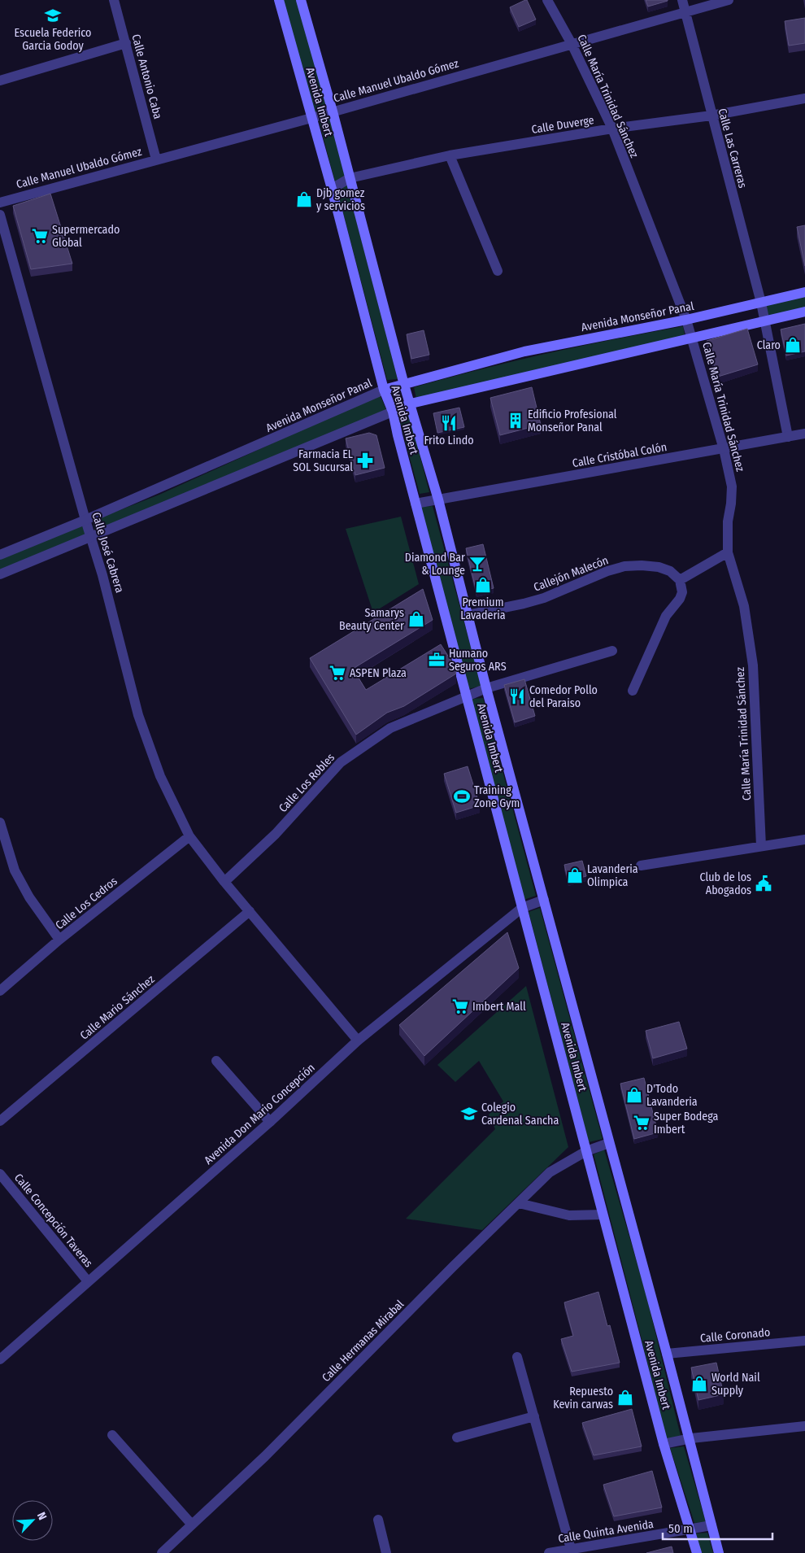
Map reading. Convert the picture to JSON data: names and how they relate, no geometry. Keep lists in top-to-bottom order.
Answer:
{
  "streets": {
    "main road": ["Avenida Imbert", "Avenida Monseñor Panal"],
    "street": [
      "Calle Antonio Caba",
      "Calle Manuel Ubaldo Gómez",
      "Calle María Trinidad Sánchez",
      "Calle Duverge",
      "Calle Las Carreras",
      "Calle Cristóbal Colón",
      "Calle José Cabrera",
      "Callejón Malecón",
      "Calle Los Robles",
      "Calle Los Cedros",
      "Calle Mario Sánchez",
      "Avenida Don Mario Concepción",
      "Calle Concepción Taveras",
      "Calle Coronado",
      "Calle Hermanas Mirabal",
      "Calle Quinta Avenida"
    ]
  },
  "crossings": [
    ["Calle Antonio Caba", "Calle Manuel Ubaldo Gómez"],
    ["Calle Manuel Ubaldo Gómez", "Calle María Trinidad Sánchez"],
    ["Calle Manuel Ubaldo Gómez", "Avenida Imbert"],
    ["Calle Manuel Ubaldo Gómez", "Calle Las Carreras"],
    ["Calle María Trinidad Sánchez", "Calle Duverge"],
    ["Calle María Trinidad Sánchez", "Avenida Monseñor Panal"],
    ["Calle María Trinidad Sánchez", "Calle Cristóbal Colón"],
    ["Avenida Imbert", "Calle Duverge"],
    ["Avenida Imbert", "Avenida Monseñor Panal"],
    ["Avenida Imbert", "Calle Cristóbal Colón"],
    ["Avenida Imbert", "Callejón Malecón"],
    ["Avenida Imbert", "Calle Los Robles"],
    ["Avenida Imbert", "Avenida Don Mario Concepción"],
    ["Avenida Imbert", "Calle Coronado"],
    ["Avenida Imbert", "Calle Hermanas Mirabal"],
    ["Avenida Imbert", "Calle Quinta Avenida"],
    ["Calle Duverge", "Calle Las Carreras"],
    ["Calle Las Carreras", "Avenida Monseñor Panal"],
    ["Calle Las Carreras", "Calle Cristóbal Colón"],
    ["Avenida Monseñor Panal", "Calle José Cabrera"],
    ["Calle José Cabrera", "Calle Los Robles"],
    ["Calle José Cabrera", "Calle Los Cedros"],
    ["Calle José Cabrera", "Calle Mario Sánchez"],
    ["Calle José Cabrera", "Avenida Don Mario Concepción"],
    ["Avenida Don Mario Concepción", "Calle Concepción Taveras"]
  ],
  "places": {
    "school or university": ["Escuela Federico Garcia Godoy", "Colegio Cardenal Sancha"],
    "shop": [
      "Djb gomez y servicios",
      "Claro",
      "Premium Lavaderia",
      "Samarys Beauty Center",
      "Lavanderia Olimpica",
      "D'Todo Lavanderia",
      "World Nail Supply",
      "Repuesto Kevin carwas"
    ],
    "supermarket": [
      "Supermercado Global",
      "ASPEN Plaza",
      "Imbert Mall",
      "Super Bodega Imbert"
    ],
    "building": ["Edificio Profesional Monseñor Panal"],
    "restaurant": ["Frito Lindo", "Comedor Pollo del Paraiso"],
    "pharmacy": ["Farmacia EL SOL Sucursal"],
    "bar": ["Diamond Bar & Lounge"],
    "office": ["Humano Seguros ARS"],
    "sports": ["Training Zone Gym"],
    "public building": ["Club de los Abogados"]
  },
  "scale_bar": "50 m",
  "north": "top right"
}
